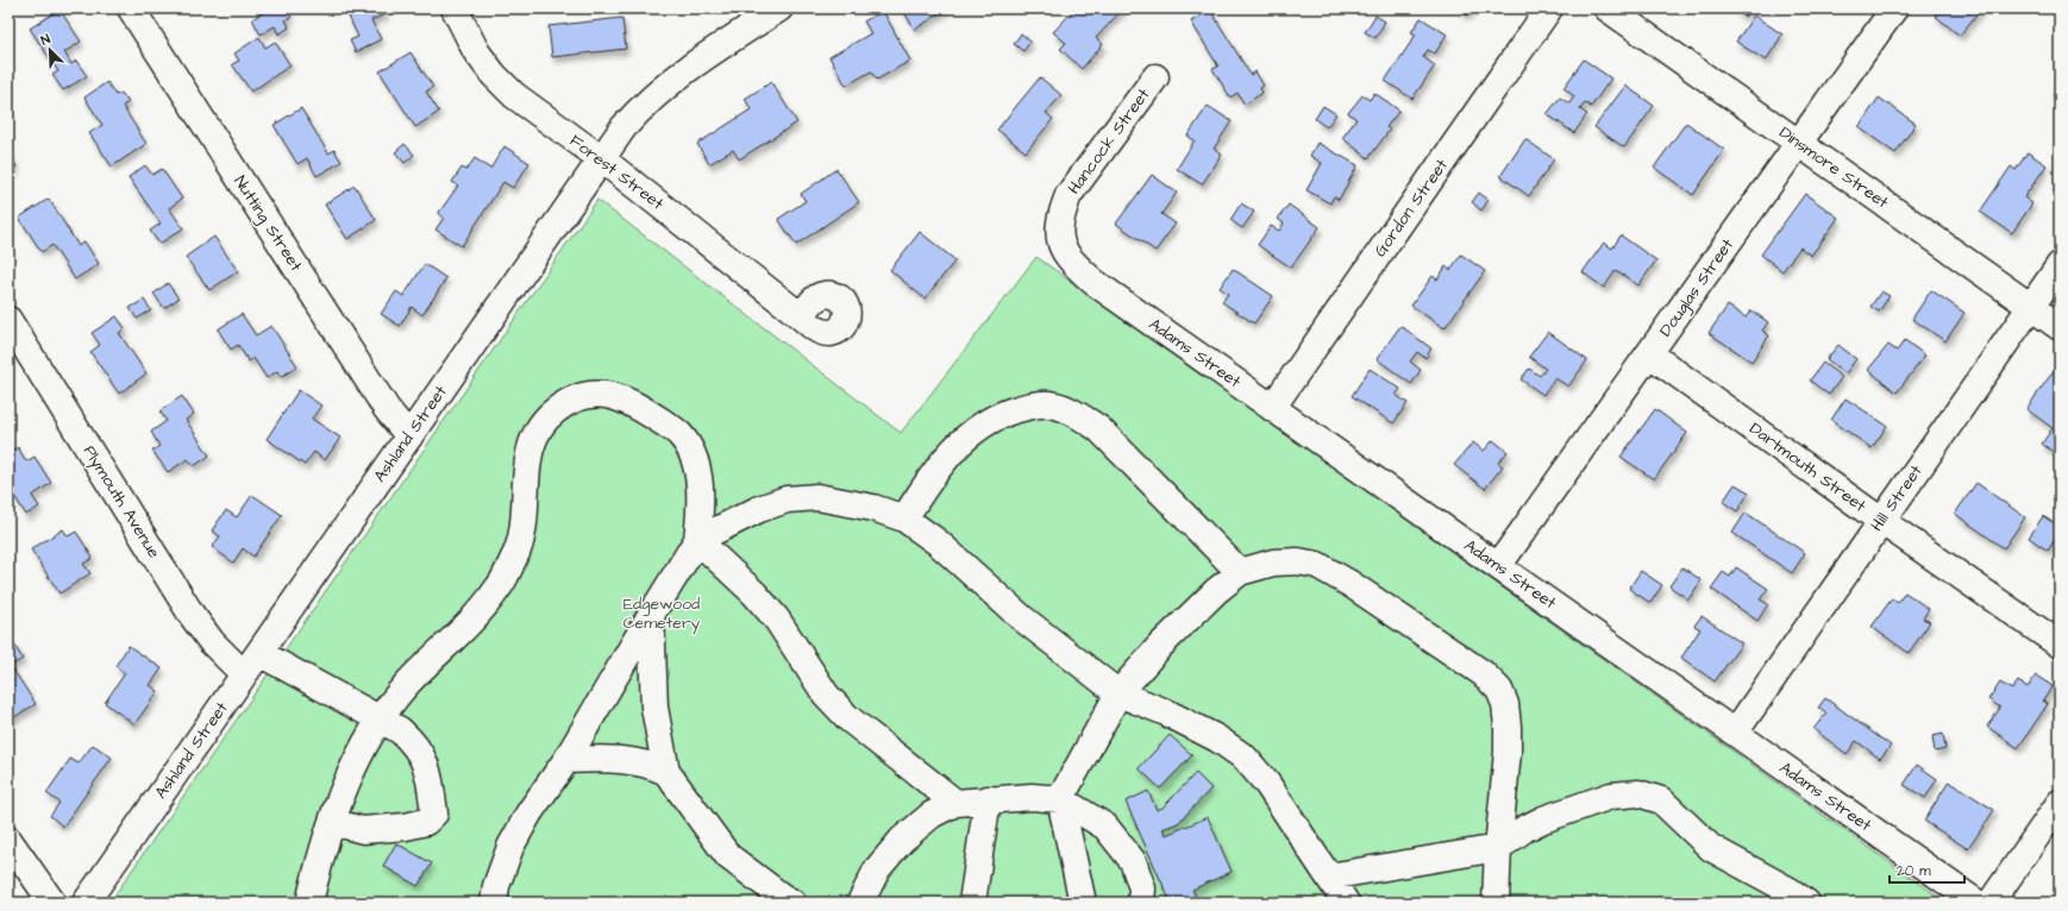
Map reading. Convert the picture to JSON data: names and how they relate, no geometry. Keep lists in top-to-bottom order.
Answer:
{
  "streets": {
    "street": [
      "Hancock Street",
      "Dinsmore Street",
      "Forest Street",
      "Gordon Street",
      "Nutting Street",
      "Douglas Street",
      "Adams Street",
      "Ashland Street",
      "Dartmouth Street",
      "Hill Street",
      "Plymouth Avenue"
    ]
  },
  "crossings": [
    ["Hancock Street", "Adams Street"],
    ["Dinsmore Street", "Douglas Street"],
    ["Dinsmore Street", "Hill Street"],
    ["Forest Street", "Ashland Street"],
    ["Gordon Street", "Adams Street"],
    ["Nutting Street", "Ashland Street"],
    ["Douglas Street", "Adams Street"],
    ["Douglas Street", "Dartmouth Street"],
    ["Adams Street", "Hill Street"],
    ["Ashland Street", "Plymouth Avenue"],
    ["Dartmouth Street", "Hill Street"]
  ],
  "parks": ["Edgewood Cemetery"],
  "scale_bar": "20 m",
  "north": "top left"
}
